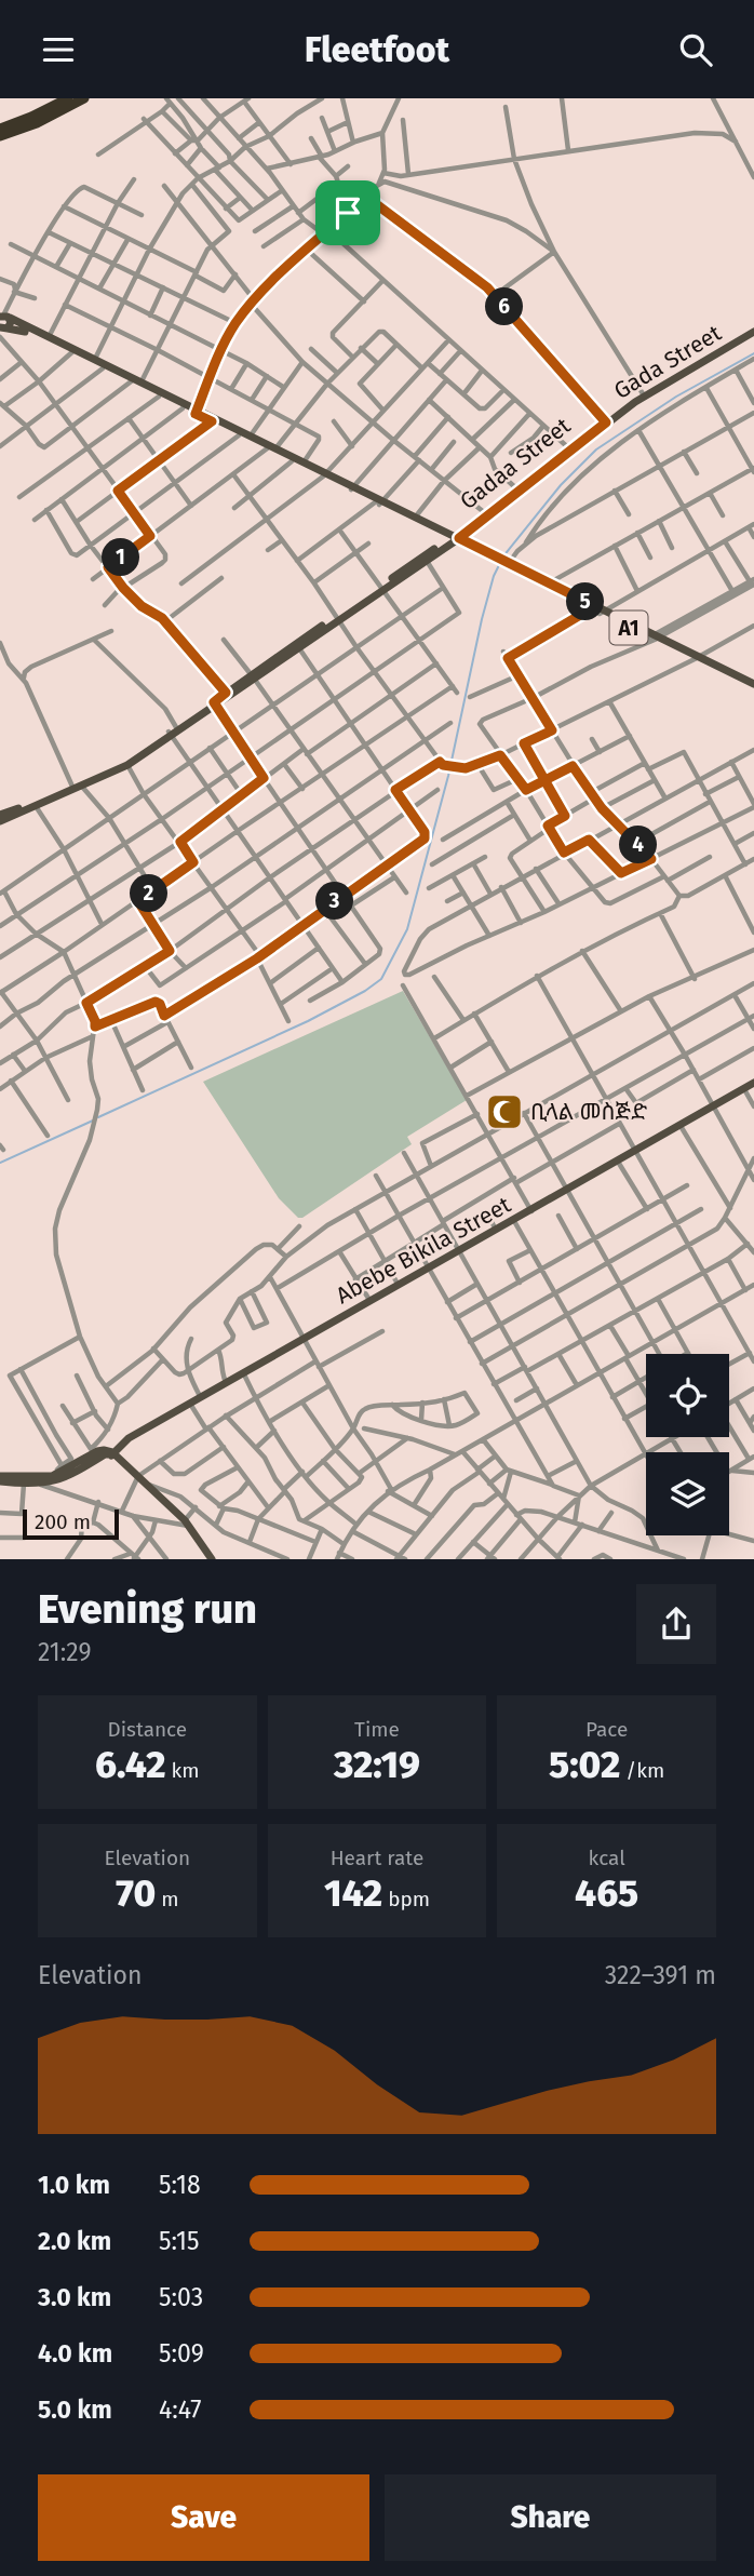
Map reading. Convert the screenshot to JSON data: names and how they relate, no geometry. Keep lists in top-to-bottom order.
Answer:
{
  "streets": {
    "main road": ["Gadaa Street", "A1", "Abebe Bikila Street"]
  },
  "crossings": [
    ["Gadaa Street", "A1"]
  ],
  "places": {
    "mosque": ["ቢላል መስጅድ"]
  },
  "scale_bar": "200 m",
  "page": {
    "header": "Fleetfoot",
    "pins": [
      "6",
      "1",
      "5",
      "4",
      "2",
      "3"
    ],
    "scale": "200 m",
    "heading": ["Evening run", "21:29"],
    "stats": [
      ["Distance", "6.42 km"],
      ["Time", "32:19"],
      ["Pace", "5:02 /km"],
      ["Elevation", "70 m"],
      ["Heart rate", "142 bpm"],
      ["kcal", "465"]
    ],
    "chart": ["Elevation", "322–391 m"],
    "list": [
      {
        "name": "1.0 km",
        "note": "5:18"
      },
      {
        "name": "2.0 km",
        "note": "5:15"
      },
      {
        "name": "3.0 km",
        "note": "5:03"
      },
      {
        "name": "4.0 km",
        "note": "5:09"
      },
      {
        "name": "5.0 km",
        "note": "4:47"
      }
    ],
    "buttons": ["Save", "Share"]
  }
}
